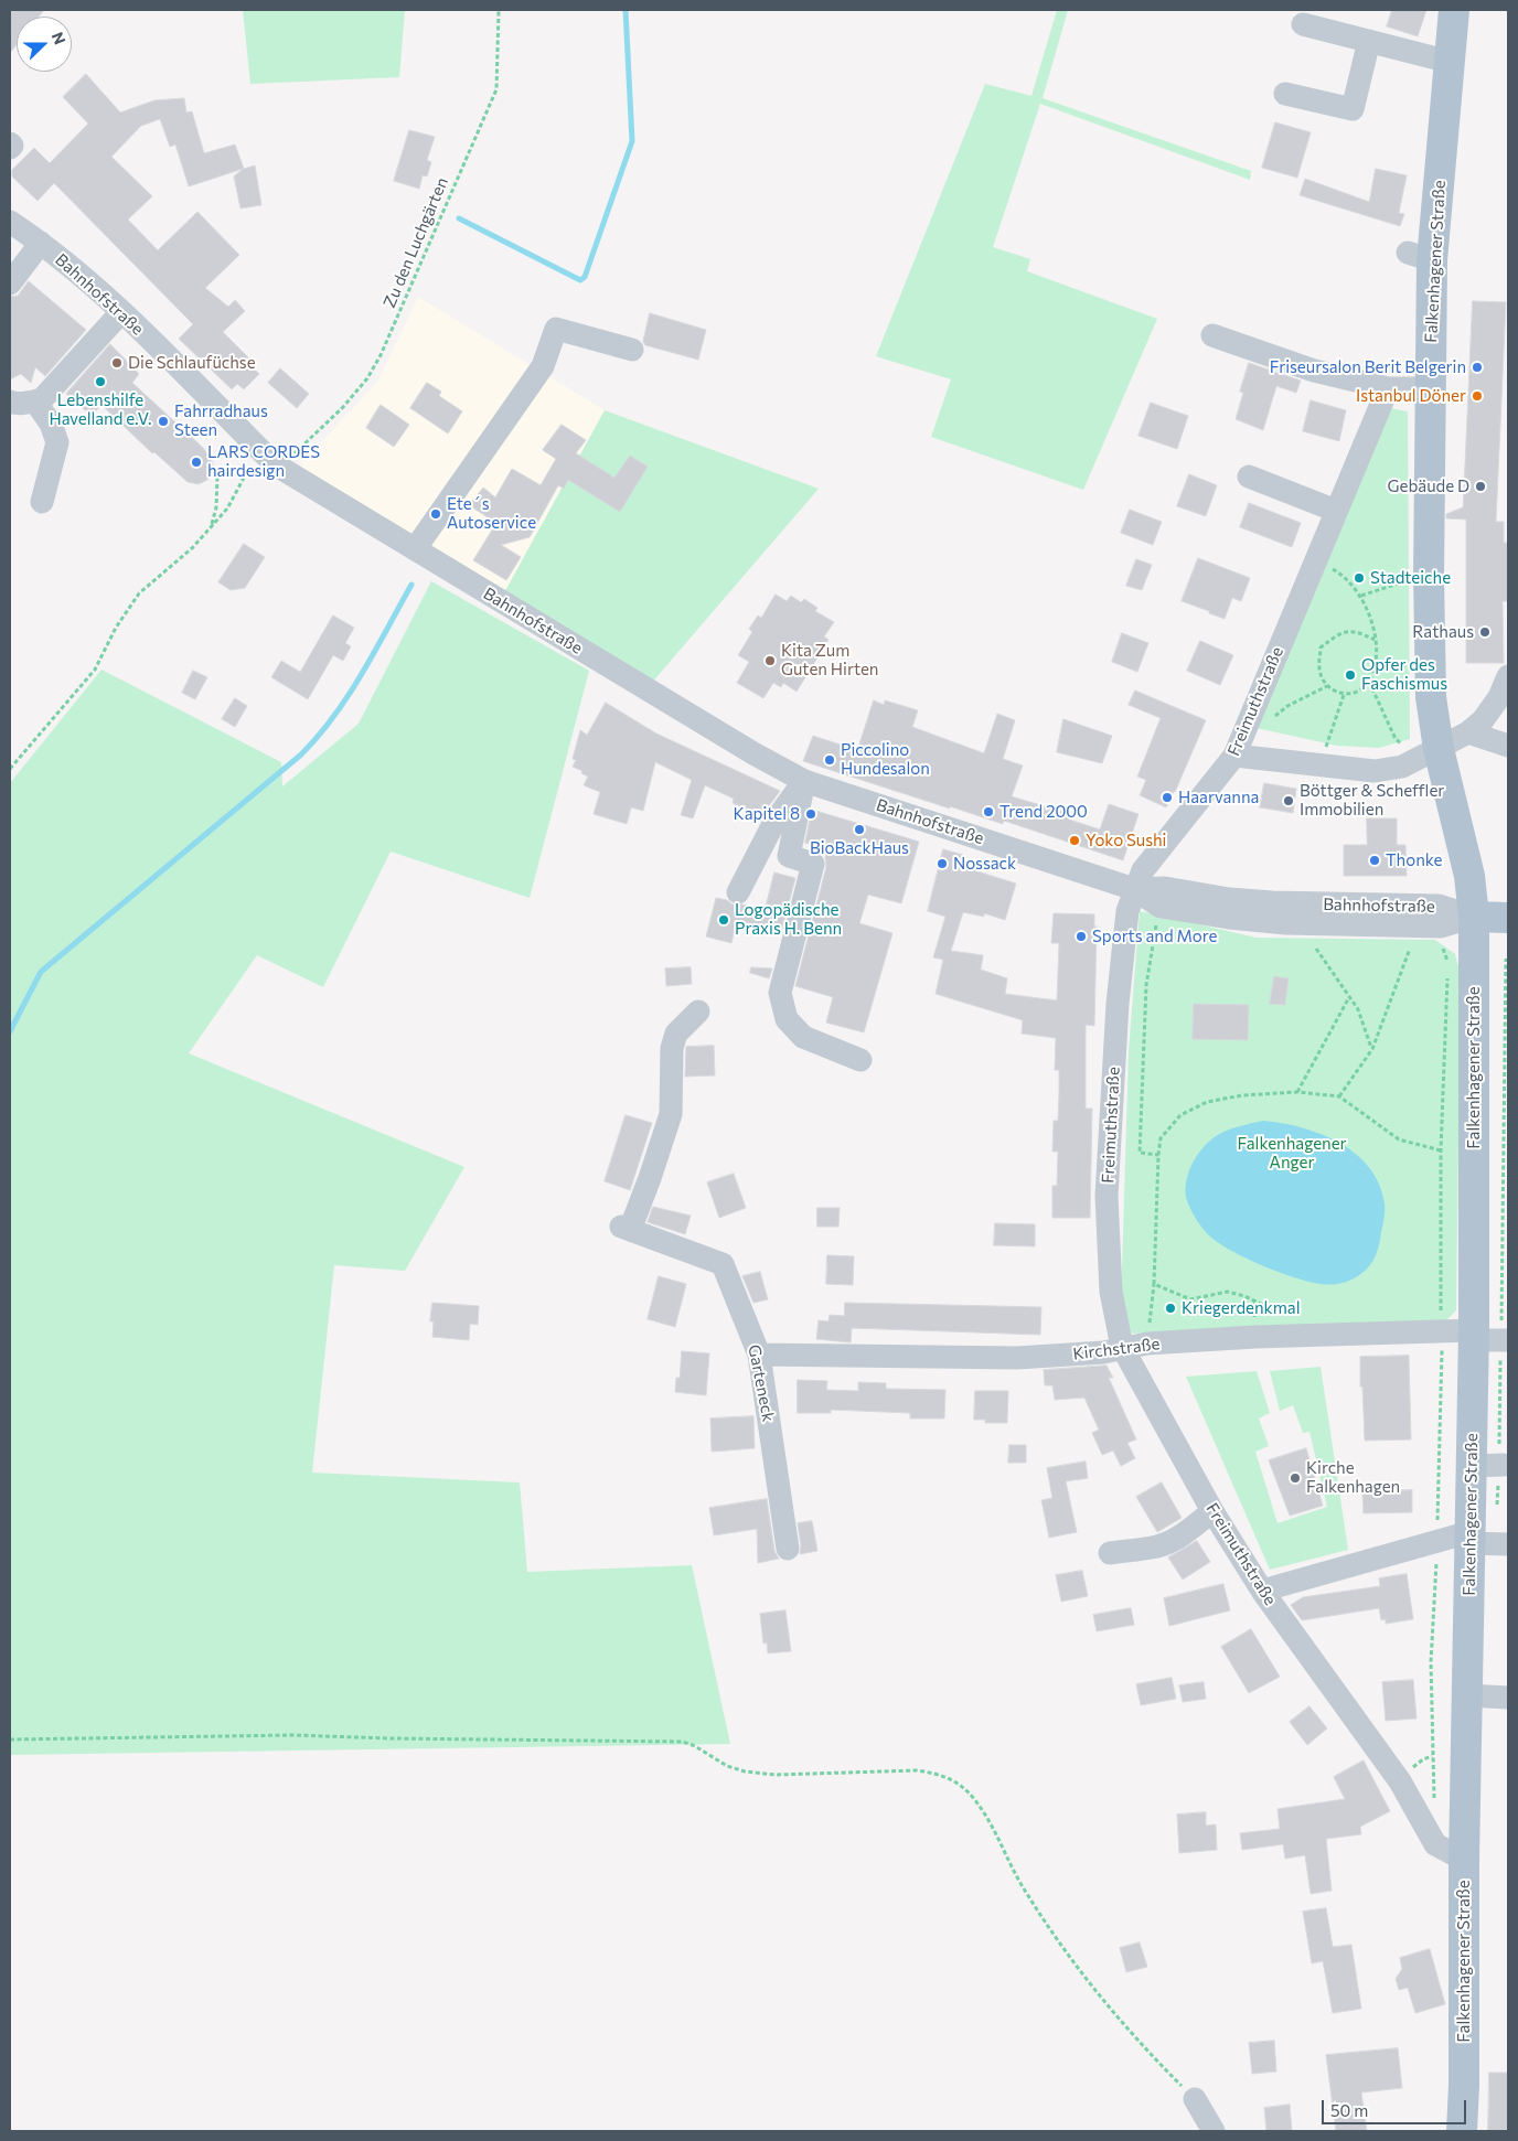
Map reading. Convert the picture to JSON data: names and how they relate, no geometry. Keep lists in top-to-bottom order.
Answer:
{
  "streets": {
    "main road": ["Falkenhagener Straße"],
    "street": [
      "Bahnhofstraße",
      "Freimuthstraße",
      "Kirchstraße",
      "Garteneck"
    ],
    "path": ["Zu den Luchgärten"]
  },
  "crossings": [
    ["Falkenhagener Straße", "Bahnhofstraße"],
    ["Falkenhagener Straße", "Freimuthstraße"],
    ["Falkenhagener Straße", "Kirchstraße"],
    ["Bahnhofstraße", "Freimuthstraße"],
    ["Freimuthstraße", "Kirchstraße"],
    ["Kirchstraße", "Garteneck"]
  ],
  "parks": ["Falkenhagener Anger"],
  "places": [
    "Die Schlaufüchse",
    "Friseursalon Berit Belgerin",
    "Lebenshilfe Havelland e.V.",
    "Istanbul Döner",
    "Fahrradhaus Steen",
    "LARS CORDES hairdesign",
    "Gebäude D",
    "Ete´s Autoservice",
    "Stadteiche",
    "Rathaus",
    "Kita Zum Guten Hirten",
    "Opfer des Faschismus",
    "Piccolino Hundesalon",
    "Haarvanna",
    "Böttger & Scheffler Immobilien",
    "Trend 2000",
    "Kapitel 8",
    "BioBackHaus",
    "Yoko Sushi",
    "Thonke",
    "Nossack",
    "Logopädische Praxis H. Benn",
    "Sports and More",
    "Kriegerdenkmal",
    "Kirche Falkenhagen"
  ],
  "scale_bar": "50 m",
  "north": "right"
}
